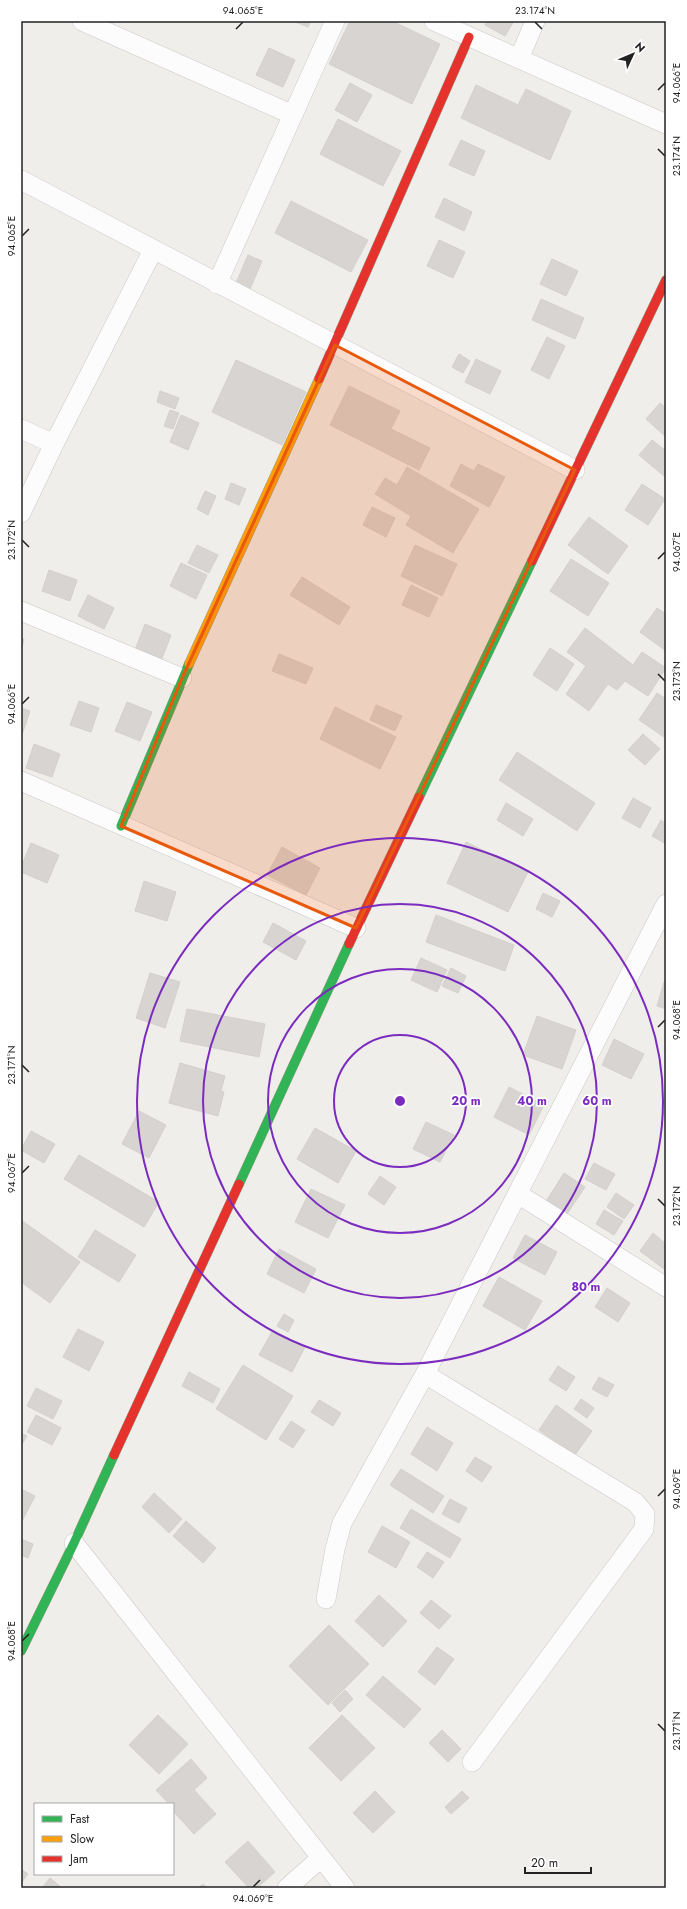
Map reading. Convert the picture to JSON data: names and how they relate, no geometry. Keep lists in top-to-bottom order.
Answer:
{
  "legend": ["Fast", "Slow", "Jam"],
  "scale_bar": "20 m",
  "north": "top right",
  "coordinates": [
    "94.065°E",
    "23.174°N",
    "94.066°E",
    "23.172°N",
    "94.067°E",
    "23.173°N",
    "94.068°E",
    "23.171°N",
    "94.069°E"
  ],
  "rings": [
    "20 m",
    "40 m",
    "60 m",
    "80 m"
  ]
}
